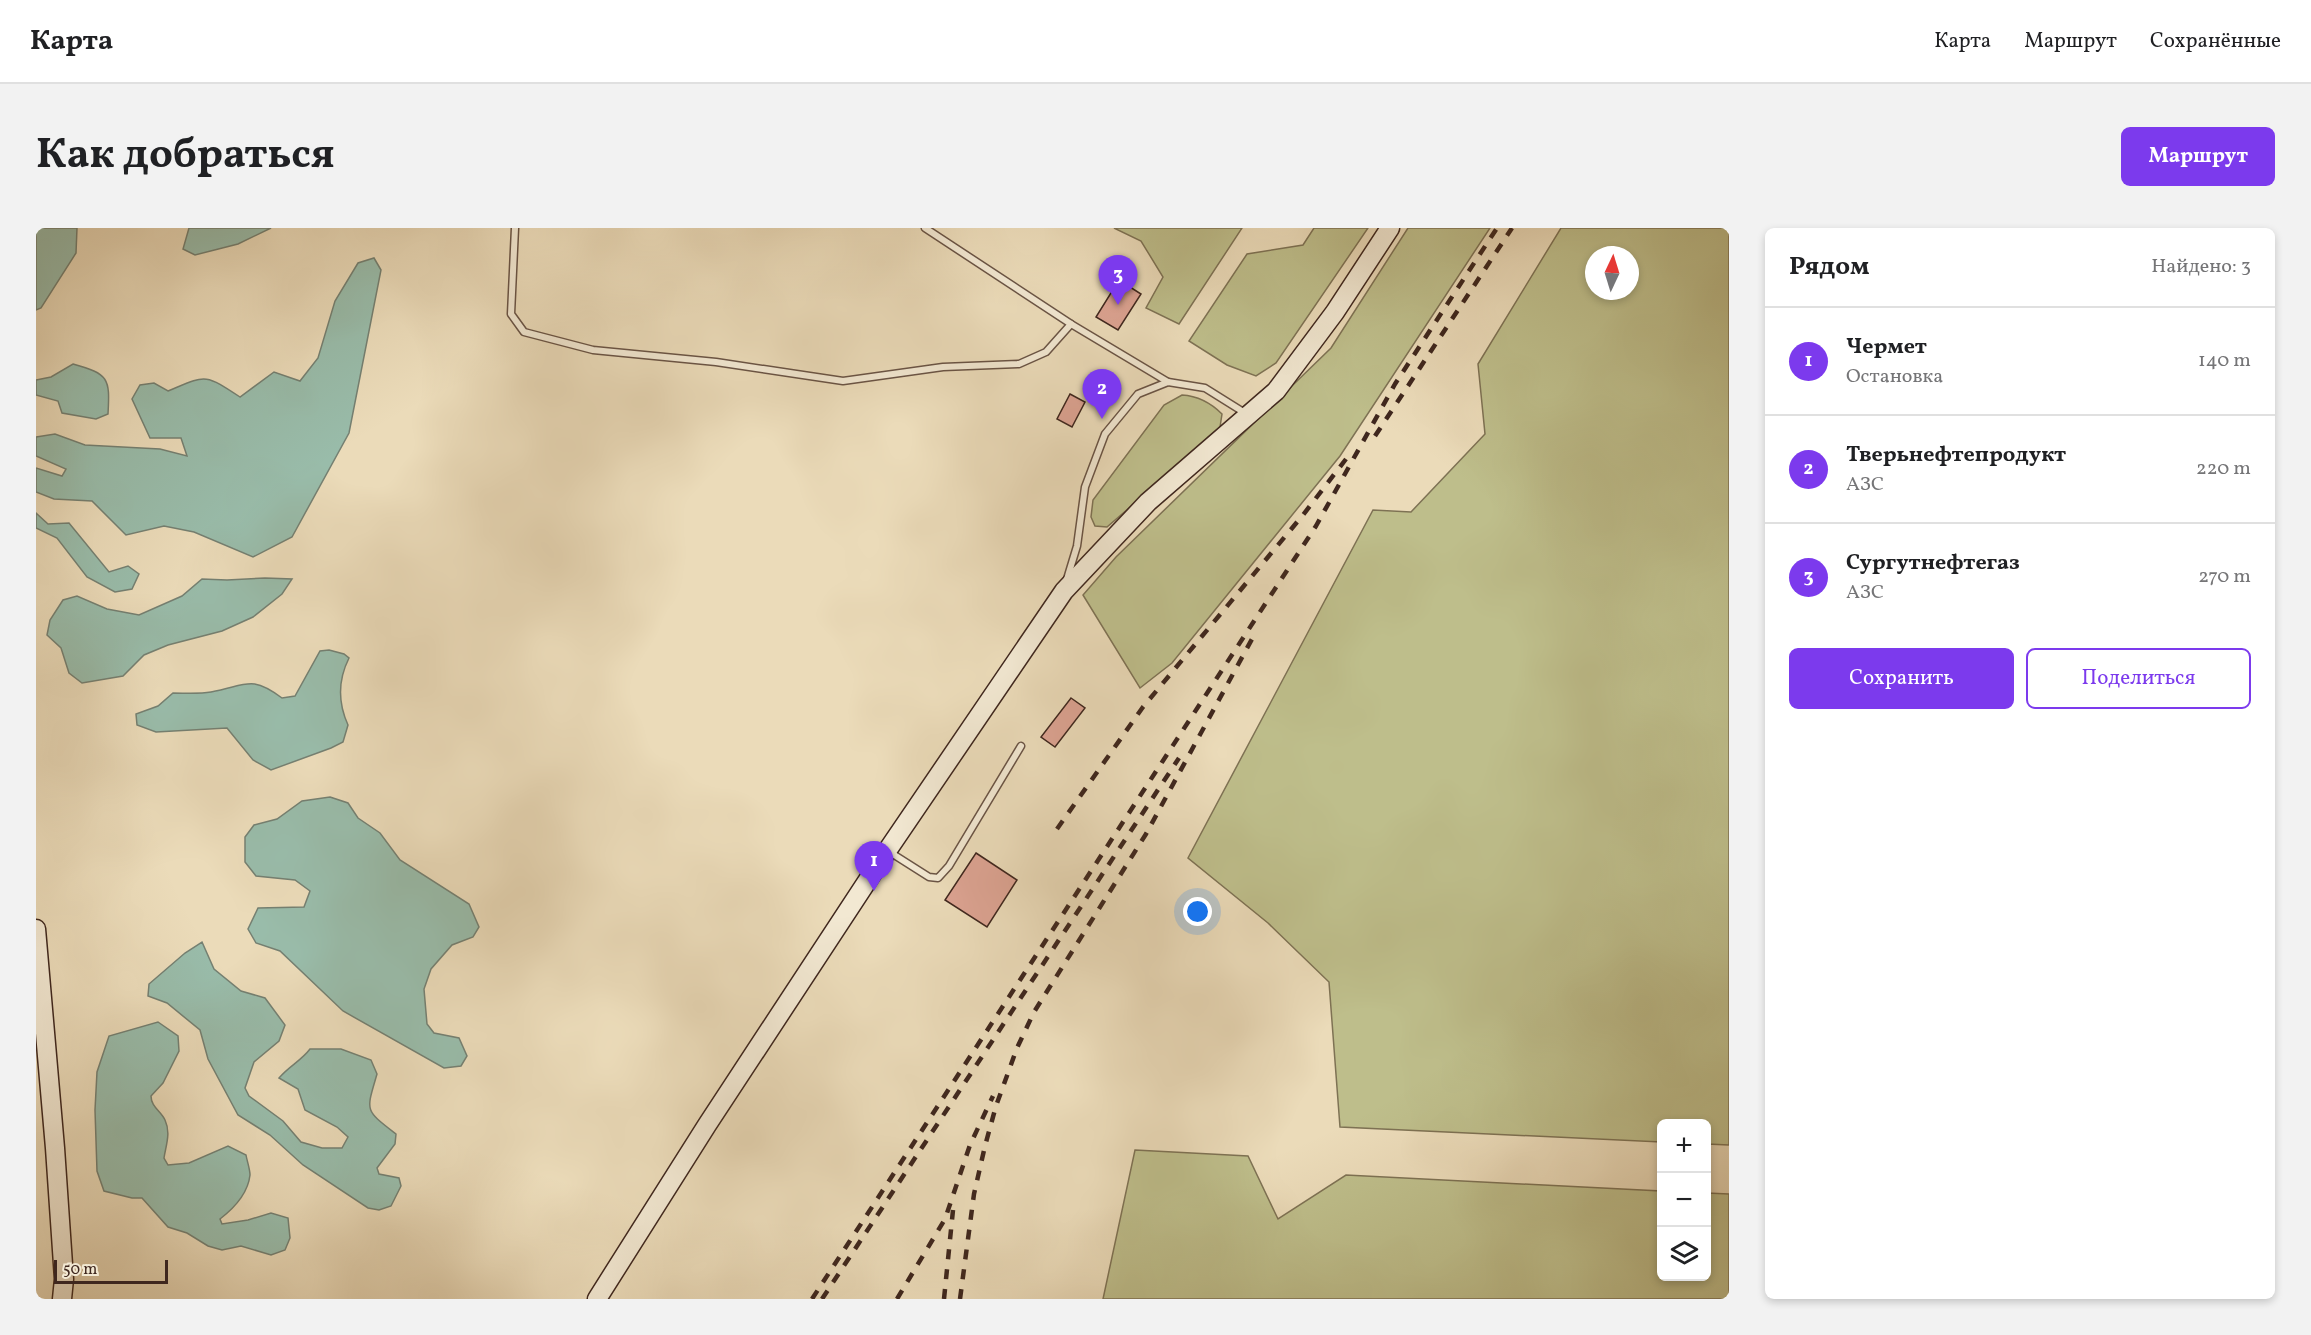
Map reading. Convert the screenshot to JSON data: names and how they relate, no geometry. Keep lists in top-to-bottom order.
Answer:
{
  "scale_bar": "50 m",
  "north": "top",
  "page": {
    "header": "Карта",
    "nav": ["Карта", "Маршрут", "Сохранённые"],
    "title": "Как добраться",
    "buttons": [
      "Маршрут",
      ["Сохранить", "Поделиться"]
    ],
    "heading": ["Рядом", "Найдено: 3"],
    "pins": ["3", "2", "1"],
    "list": [
      {
        "mark": "1",
        "name": "Чермет",
        "note": "Остановка",
        "value": "140 m"
      },
      {
        "mark": "2",
        "name": "Тверьнефтепродукт",
        "note": "АЗС",
        "value": "220 m"
      },
      {
        "mark": "3",
        "name": "Сургутнефтегаз",
        "note": "АЗС",
        "value": "270 m"
      }
    ],
    "map_buttons": ["+", "−"],
    "scale": "50 m"
  }
}
